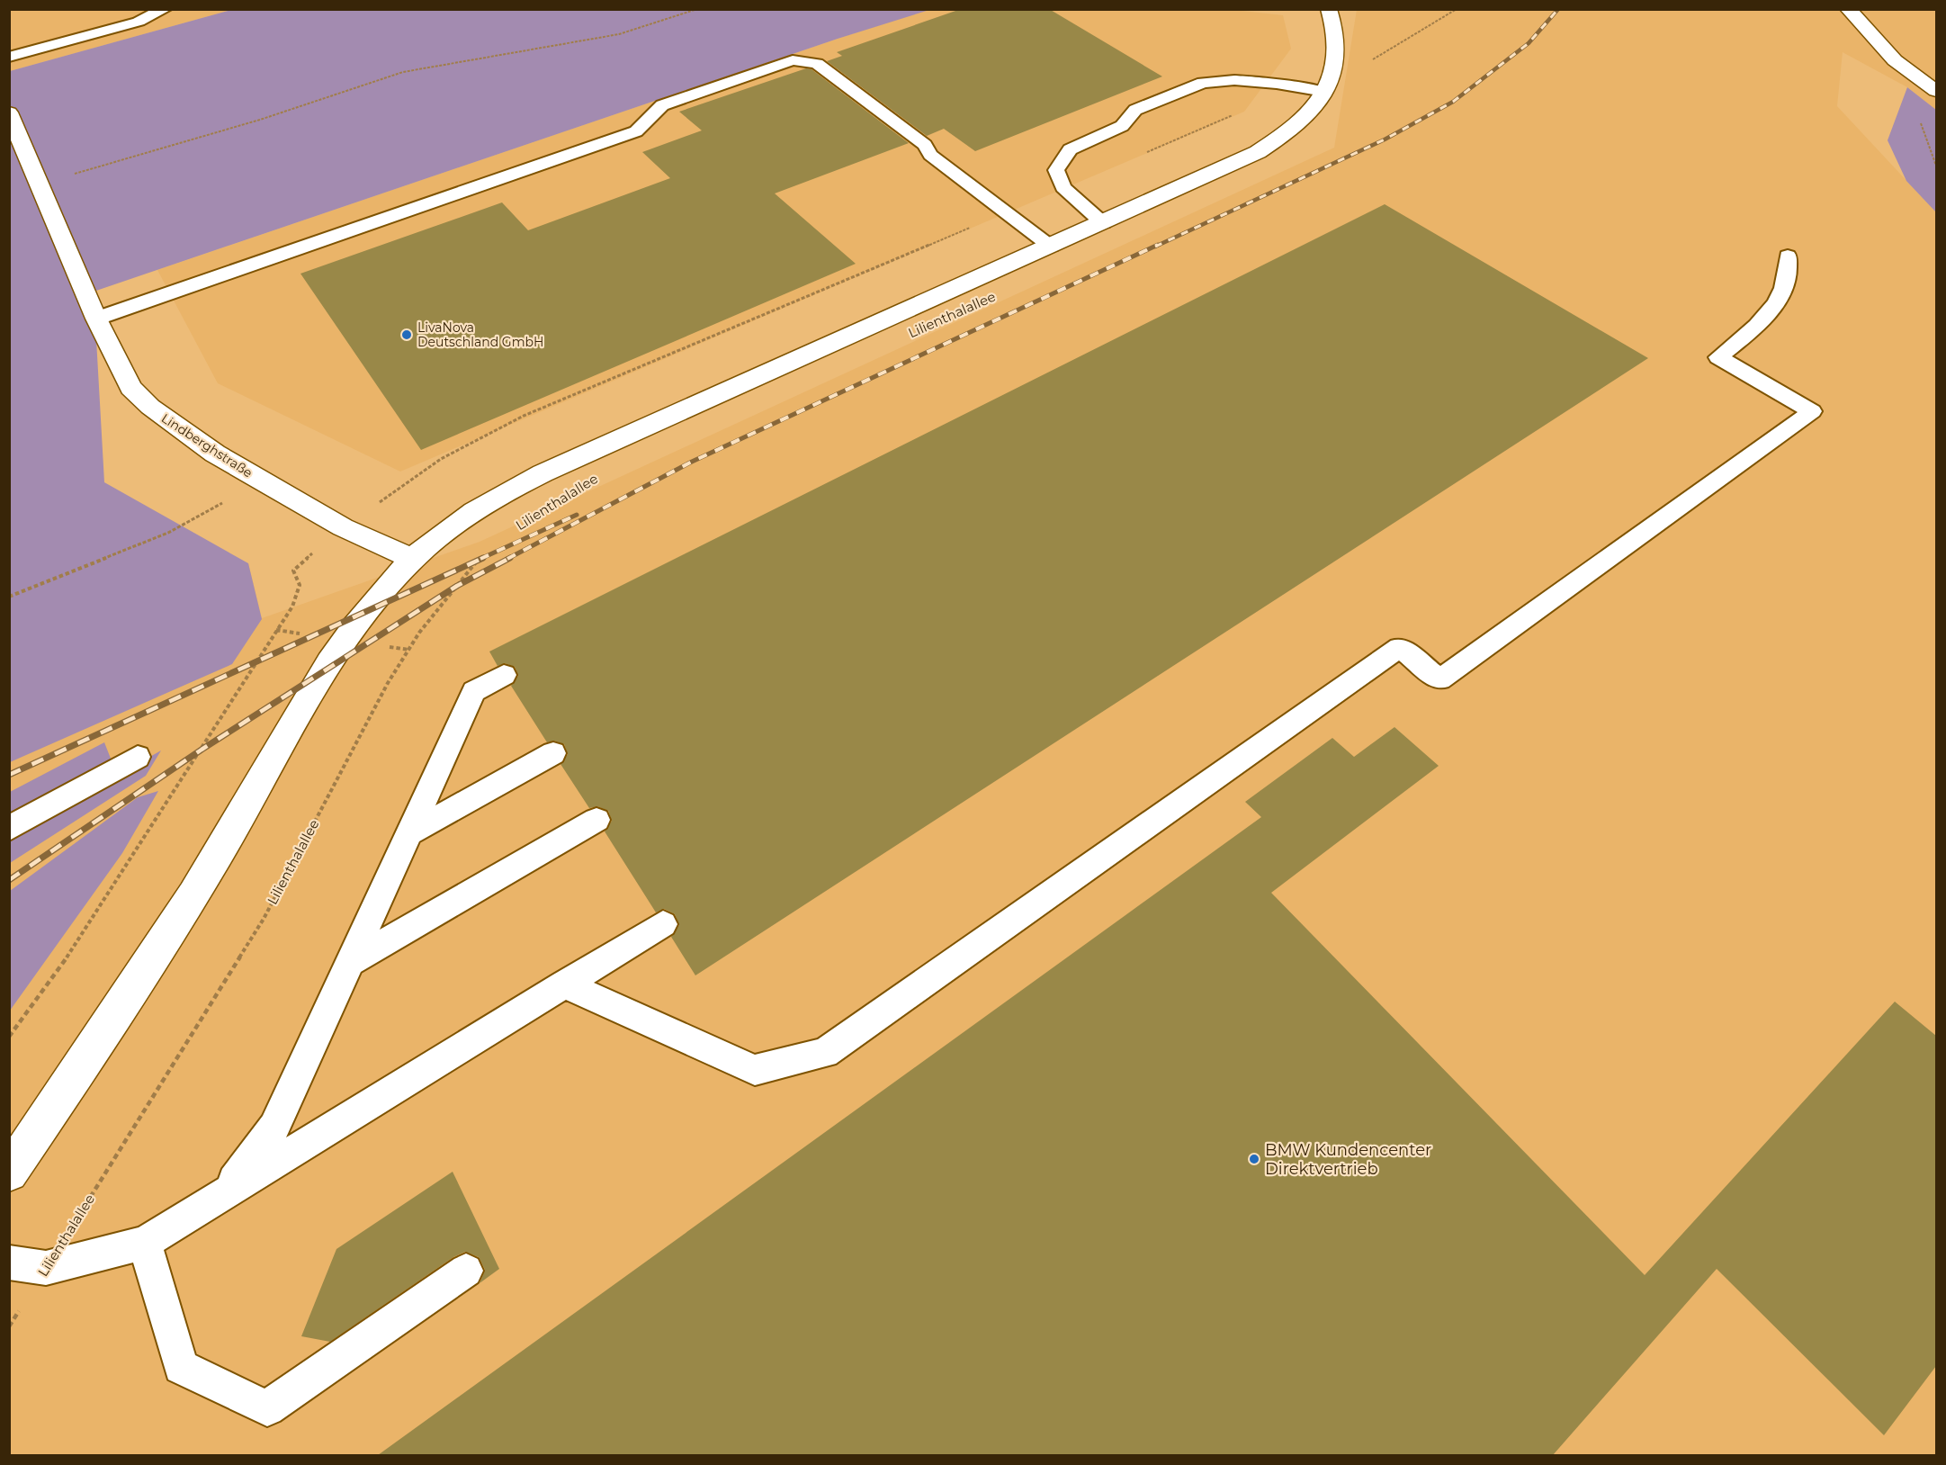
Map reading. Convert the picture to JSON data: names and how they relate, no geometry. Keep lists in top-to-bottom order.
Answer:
{
  "streets": {
    "street": ["Lilienthalallee", "Lindberghstraße"]
  },
  "crossings": [
    ["Lilienthalallee", "Lindberghstraße"]
  ],
  "places": ["LivaNova Deutschland GmbH", "BMW Kundencenter Direktvertrieb"]
}
